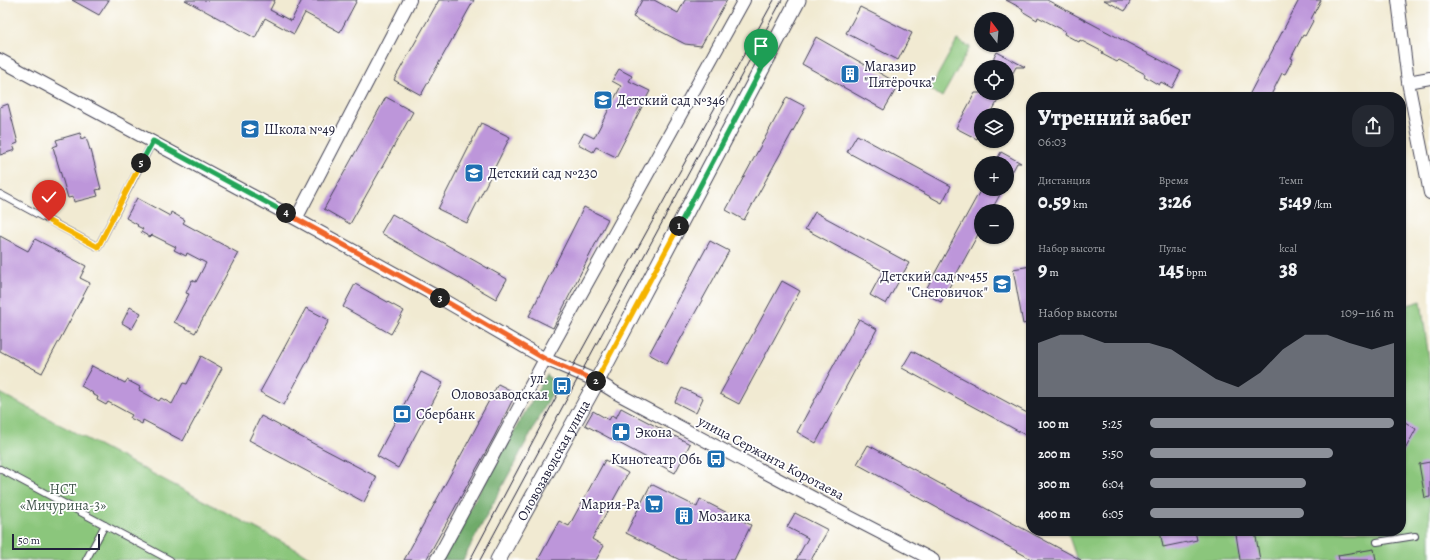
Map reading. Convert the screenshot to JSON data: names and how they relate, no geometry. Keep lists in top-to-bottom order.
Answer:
{
  "streets": {
    "street": ["улица Сержанта Коротаева", "Оловозаводская улица"]
  },
  "crossings": [
    ["улица Сержанта Коротаева", "Оловозаводская улица"]
  ],
  "parks": ["НСТ «Мичурина-3»"],
  "places": {
    "building": ["Магазир \"Пятёрочка\"", "Мозаика"],
    "school or university": [
      "Детский сад №346",
      "Школа №49",
      "Детский сад №230",
      "Детский сад №455 \"Снеговичок\""
    ],
    "bus stop": ["ул. Оловозаводская", "Кинотеатр Обь"],
    "bank": ["Сбербанк"],
    "pharmacy": ["Экона"],
    "supermarket": ["Мария-Ра"]
  },
  "scale_bar": "50 m",
  "north": "top",
  "page": {
    "map_buttons": ["+", "−"],
    "heading": ["Утренний забег", "06:03"],
    "pins": [
      "5",
      "4",
      "1",
      "3",
      "2"
    ],
    "stats": [
      ["Дистанция", "0.59 km"],
      ["Время", "3:26"],
      ["Темп", "5:49 /km"],
      ["Набор высоты", "9 m"],
      ["Пульс", "145 bpm"],
      ["kcal", "38"]
    ],
    "chart": ["Набор высоты", "109–116 m"],
    "list": [
      {
        "name": "100 m",
        "note": "5:25"
      },
      {
        "name": "200 m",
        "note": "5:50"
      },
      {
        "name": "300 m",
        "note": "6:04"
      },
      {
        "name": "400 m",
        "note": "6:05"
      }
    ],
    "scale": "50 m"
  }
}
